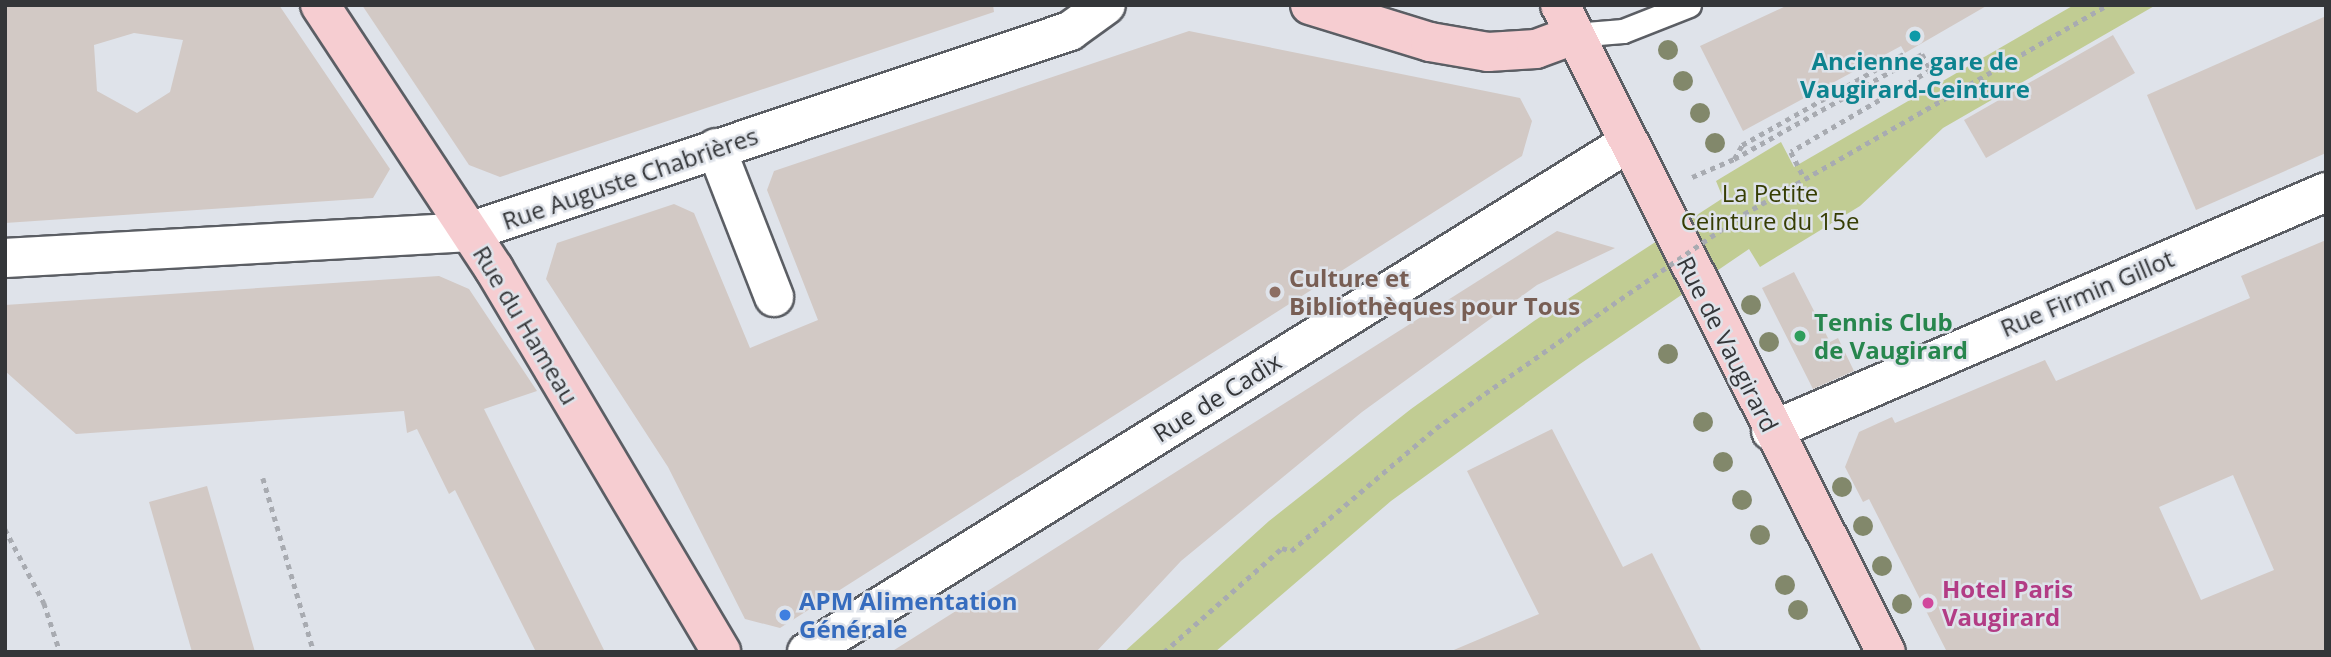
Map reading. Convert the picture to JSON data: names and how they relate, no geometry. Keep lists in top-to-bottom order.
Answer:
{
  "streets": {
    "street": [
      "Rue Auguste Chabrières",
      "Rue Firmin Gillot",
      "Rue du Hameau",
      "Rue de Vaugirard",
      "Rue de Cadix"
    ]
  },
  "crossings": [
    ["Rue Auguste Chabrières", "Rue du Hameau"],
    ["Rue Firmin Gillot", "Rue de Vaugirard"],
    ["Rue de Vaugirard", "Rue de Cadix"]
  ],
  "parks": ["La Petite Ceinture du 15e"],
  "places": [
    "Ancienne gare de Vaugirard-Ceinture",
    "Culture et Bibliothèques pour Tous",
    "Tennis Club de Vaugirard",
    "Hotel Paris Vaugirard",
    "APM Alimentation Générale"
  ]
}
